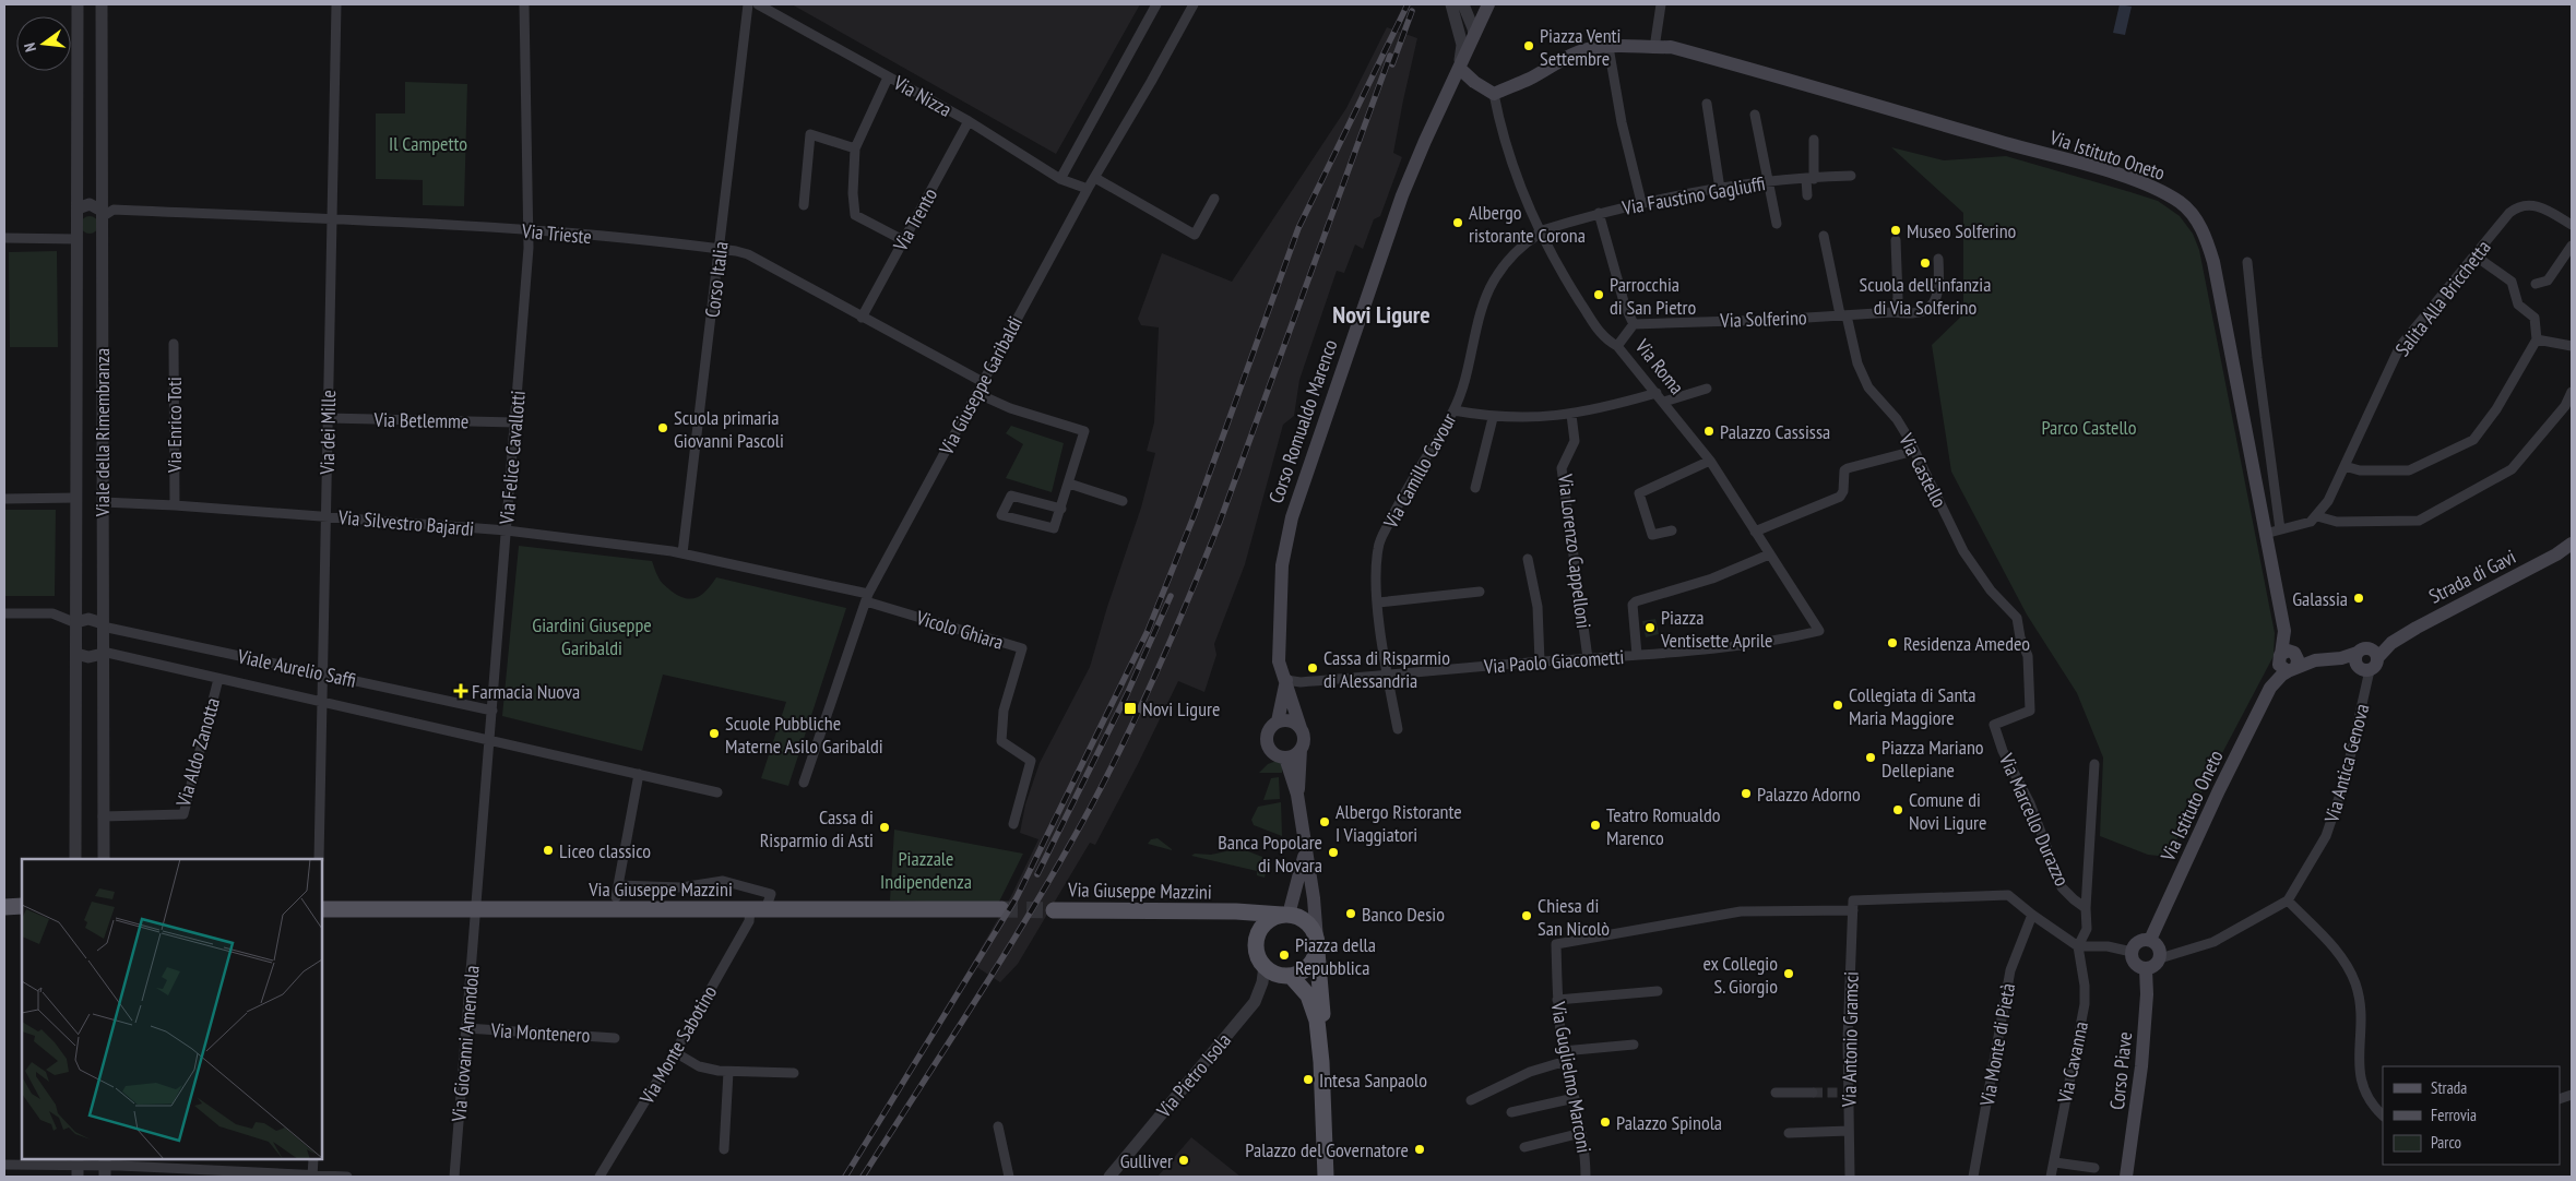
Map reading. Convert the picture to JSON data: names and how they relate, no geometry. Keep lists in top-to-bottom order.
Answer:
{
  "streets": {
    "main road": [
      "Via Istituto Oneto",
      "Corso Romualdo Marenco",
      "Strada di Gavi",
      "Via Giuseppe Mazzini",
      "Corso Piave"
    ],
    "street": [
      "Via Nizza",
      "Via Faustino Gagliuffi",
      "Via Trento",
      "Via Trieste",
      "Corso Italia",
      "Salita Alla Bricchetta",
      "Via Solferino",
      "Via Roma",
      "Via Giuseppe Garibaldi",
      "Via Betlemme",
      "Via Enrico Toti",
      "Viale della Rimembranza",
      "Via dei Mille",
      "Via Felice Cavallotti",
      "Via Camillo Cavour",
      "Via Castello",
      "Via Silvestro Bajardi",
      "Via Lorenzo Cappelloni",
      "Vicolo Ghiara",
      "Via Paolo Giacometti",
      "Viale Aurelio Saffi",
      "Via Aldo Zanotta",
      "Via Antica Genova",
      "Via Marcello Durazzo",
      "Via Montenero",
      "Via Antonio Gramsci",
      "Via Giovanni Amendola",
      "Via Monte Sabotino",
      "Via Monte di Pietà",
      "Via Cavanna",
      "Via Pietro Isola",
      "Via Guglielmo Marconi"
    ]
  },
  "crossings": [
    ["Via Nizza", "Via Trento"],
    ["Via Nizza", "Via Giuseppe Garibaldi"],
    ["Via Istituto Oneto", "Corso Piave"],
    ["Via Faustino Gagliuffi", "Via Roma"],
    ["Via Faustino Gagliuffi", "Via Camillo Cavour"],
    ["Via Trento", "Via Trieste"],
    ["Via Trieste", "Corso Italia"],
    ["Via Trieste", "Via Giuseppe Garibaldi"],
    ["Via Trieste", "Viale della Rimembranza"],
    ["Via Trieste", "Via dei Mille"],
    ["Via Trieste", "Via Felice Cavallotti"],
    ["Corso Italia", "Via Silvestro Bajardi"],
    ["Via Solferino", "Via Castello"],
    ["Via Roma", "Via Camillo Cavour"],
    ["Via Roma", "Via Paolo Giacometti"],
    ["Via Giuseppe Garibaldi", "Via Silvestro Bajardi"],
    ["Via Giuseppe Garibaldi", "Vicolo Ghiara"],
    ["Via Betlemme", "Via dei Mille"],
    ["Via Betlemme", "Via Felice Cavallotti"],
    ["Corso Romualdo Marenco", "Via Paolo Giacometti"],
    ["Via Enrico Toti", "Via Silvestro Bajardi"],
    ["Viale della Rimembranza", "Via Silvestro Bajardi"],
    ["Viale della Rimembranza", "Viale Aurelio Saffi"],
    ["Viale della Rimembranza", "Via Aldo Zanotta"],
    ["Via dei Mille", "Via Silvestro Bajardi"],
    ["Via dei Mille", "Viale Aurelio Saffi"],
    ["Via Felice Cavallotti", "Via Silvestro Bajardi"],
    ["Via Felice Cavallotti", "Viale Aurelio Saffi"],
    ["Via Felice Cavallotti", "Via Giuseppe Mazzini"],
    ["Via Felice Cavallotti", "Via Giovanni Amendola"],
    ["Via Camillo Cavour", "Via Paolo Giacometti"],
    ["Via Castello", "Via Marcello Durazzo"],
    ["Via Silvestro Bajardi", "Vicolo Ghiara"],
    ["Via Lorenzo Cappelloni", "Via Paolo Giacometti"],
    ["Viale Aurelio Saffi", "Via Aldo Zanotta"],
    ["Via Giuseppe Mazzini", "Via Giovanni Amendola"],
    ["Via Giuseppe Mazzini", "Via Monte Sabotino"],
    ["Via Giuseppe Mazzini", "Via Pietro Isola"],
    ["Via Montenero", "Via Giovanni Amendola"],
    ["Via Antonio Gramsci", "Via Guglielmo Marconi"]
  ],
  "districts": ["Novi Ligure"],
  "parks": [
    "Il Campetto",
    "Parco Castello",
    "Giardini Giuseppe Garibaldi",
    "Piazzale Indipendenza"
  ],
  "places": {
    "other": [
      "Piazza Venti Settembre",
      "Albergo ristorante Corona",
      "Museo Solferino",
      "Scuola dell'infanzia di Via Solferino",
      "Parrocchia di San Pietro",
      "Scuola primaria Giovanni Pascoli",
      "Palazzo Cassissa",
      "Galassia",
      "Piazza Ventisette Aprile",
      "Residenza Amedeo",
      "Cassa di Risparmio di Alessandria",
      "Collegiata di Santa Maria Maggiore",
      "Scuole Pubbliche Materne Asilo Garibaldi",
      "Piazza Mariano Dellepiane",
      "Palazzo Adorno",
      "Comune di Novi Ligure",
      "Albergo Ristorante I Viaggiatori",
      "Teatro Romualdo Marenco",
      "Cassa di Risparmio di Asti",
      "Liceo classico",
      "Banca Popolare di Novara",
      "Banco Desio",
      "Chiesa di San Nicolò",
      "Piazza della Repubblica",
      "ex Collegio S. Giorgio",
      "Intesa Sanpaolo",
      "Palazzo Spinola",
      "Palazzo del Governatore",
      "Gulliver"
    ],
    "health": ["Farmacia Nuova"],
    "transit": ["Novi Ligure"]
  },
  "legend": ["Strada", "Ferrovia", "Parco"],
  "north": "left"
}
